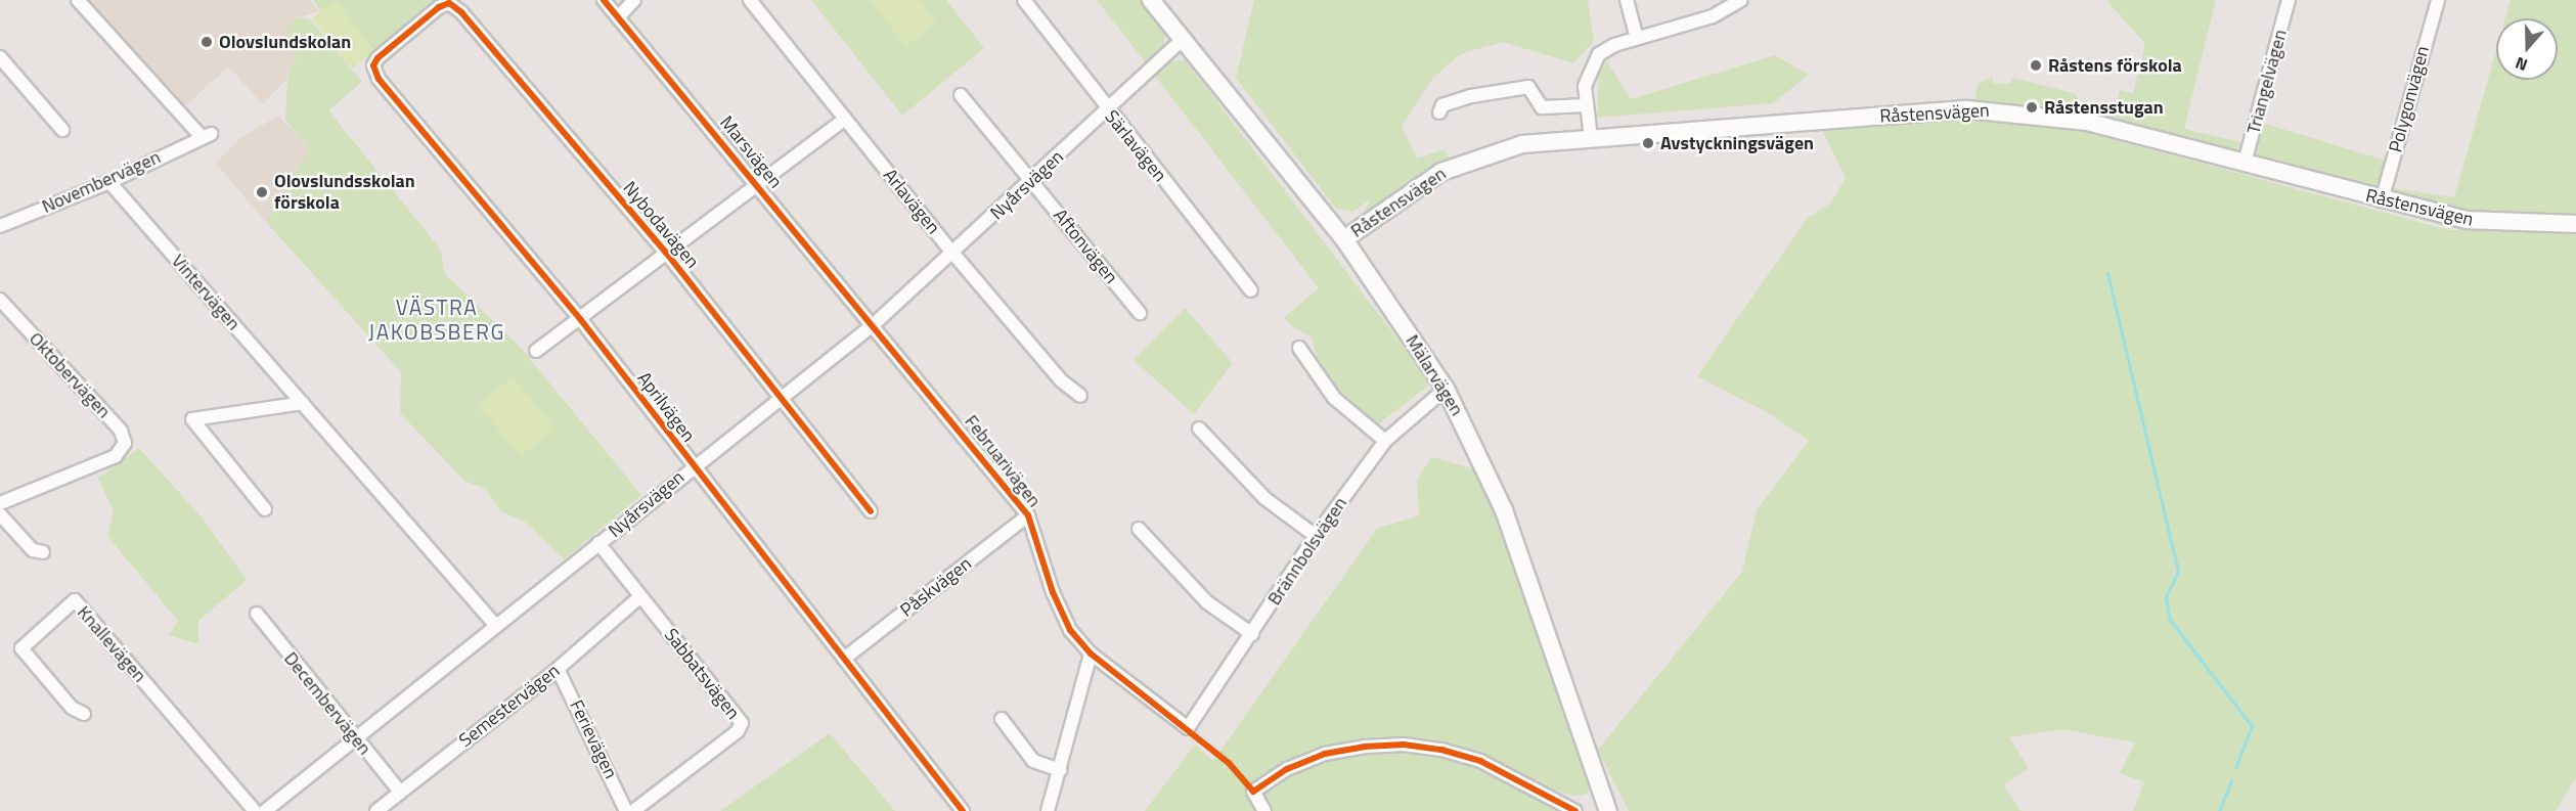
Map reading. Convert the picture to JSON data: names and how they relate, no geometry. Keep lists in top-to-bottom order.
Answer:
{
  "streets": {
    "street": [
      "Triangelvägen",
      "Polygonvägen",
      "Råstensvägen",
      "Särlavägen",
      "Marsvägen",
      "Novembervägen",
      "Nyårsvägen",
      "Arlavägen",
      "Nybodavägen",
      "Aftonvägen",
      "Vintervägen",
      "Oktobervägen",
      "Mälarvägen",
      "Aprilvägen",
      "Februarivägen",
      "Brännbolsvägen",
      "Påskvägen",
      "Knallevägen",
      "Sabbatsvägen",
      "Decembervägen",
      "Semestervägen",
      "Ferievägen"
    ]
  },
  "crossings": [
    ["Triangelvägen", "Råstensvägen"],
    ["Polygonvägen", "Råstensvägen"],
    ["Råstensvägen", "Mälarvägen"],
    ["Särlavägen", "Nyårsvägen"],
    ["Marsvägen", "Nyårsvägen"],
    ["Marsvägen", "Februarivägen"],
    ["Novembervägen", "Vintervägen"],
    ["Nyårsvägen", "Arlavägen"],
    ["Nyårsvägen", "Nybodavägen"],
    ["Nyårsvägen", "Aftonvägen"],
    ["Nyårsvägen", "Vintervägen"],
    ["Nyårsvägen", "Mälarvägen"],
    ["Nyårsvägen", "Aprilvägen"],
    ["Nyårsvägen", "Februarivägen"],
    ["Nyårsvägen", "Sabbatsvägen"],
    ["Nyårsvägen", "Decembervägen"],
    ["Nybodavägen", "Aprilvägen"],
    ["Mälarvägen", "Brännbolsvägen"],
    ["Aprilvägen", "Påskvägen"],
    ["Februarivägen", "Brännbolsvägen"],
    ["Februarivägen", "Påskvägen"],
    ["Sabbatsvägen", "Semestervägen"],
    ["Decembervägen", "Semestervägen"],
    ["Semestervägen", "Ferievägen"]
  ],
  "districts": ["VÄSTRA JAKOBSBERG"],
  "places": [
    "Olovslundskolan",
    "Råstens förskola",
    "Råstensstugan",
    "Avstyckningsvägen",
    "Olovslundsskolan förskola"
  ],
  "north": "bottom"
}
